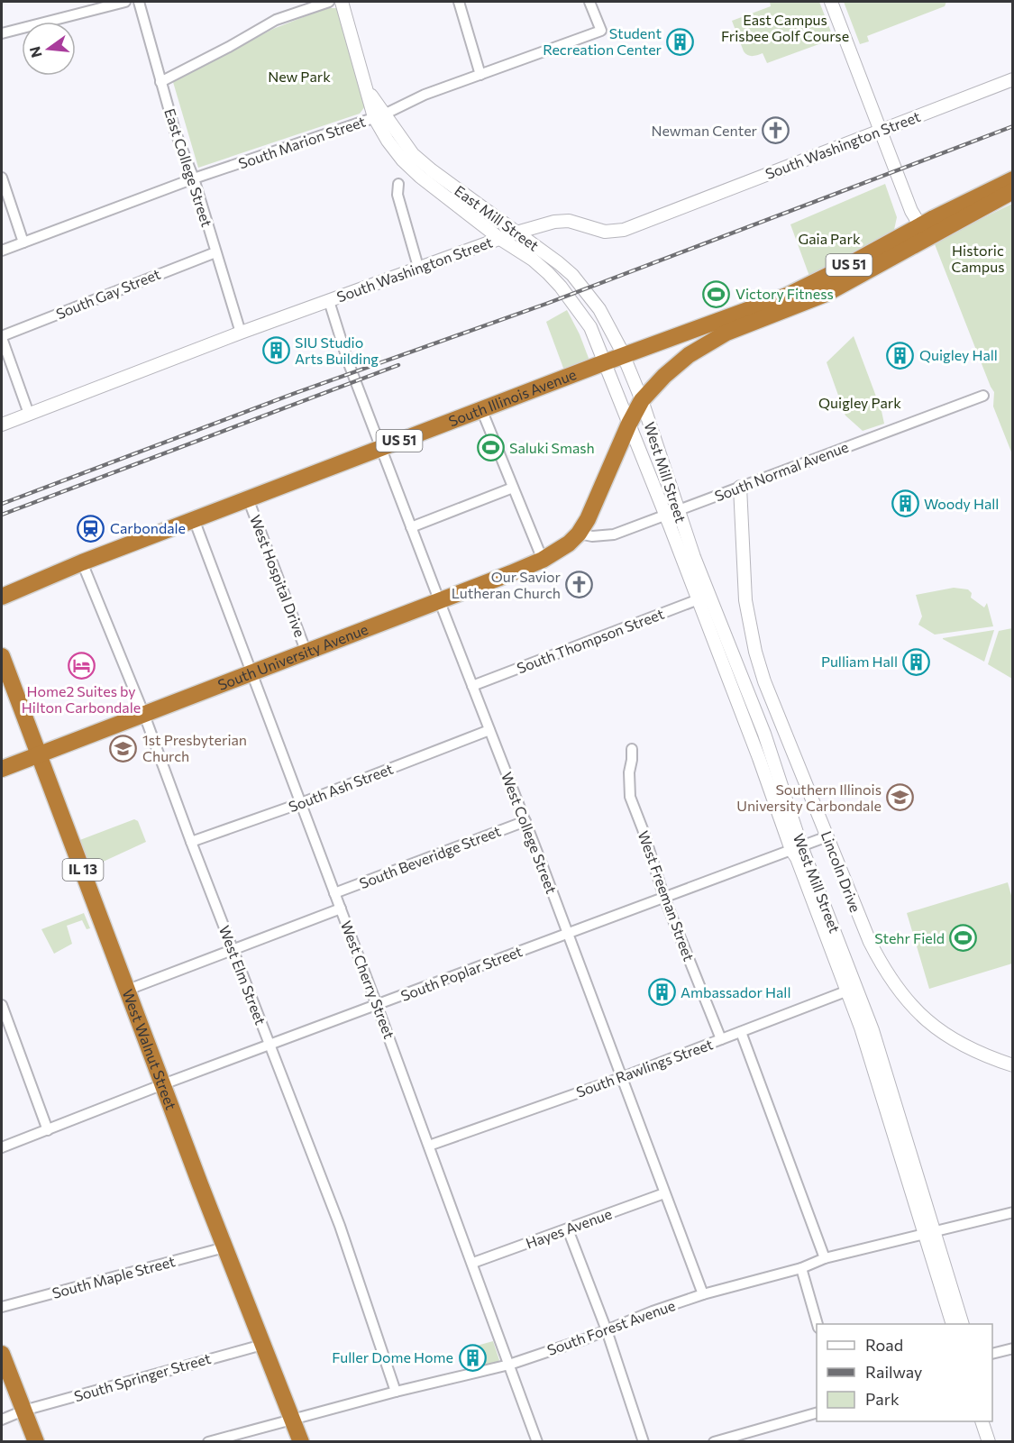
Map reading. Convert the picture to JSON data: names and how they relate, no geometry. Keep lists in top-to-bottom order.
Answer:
{
  "streets": {
    "highway": [
      "US 51",
      "South Illinois Avenue",
      "South University Avenue",
      "IL 13",
      "West Walnut Street"
    ],
    "main road": [
      "South Washington Street",
      "East Mill Street",
      "West Mill Street",
      "Lincoln Drive"
    ],
    "street": [
      "South Marion Street",
      "East College Street",
      "South Gay Street",
      "South Normal Avenue",
      "West Hospital Drive",
      "South Thompson Street",
      "South Ash Street",
      "West College Street",
      "South Beveridge Street",
      "West Freeman Street",
      "South Poplar Street",
      "West Elm Street",
      "West Cherry Street",
      "South Rawlings Street",
      "Hayes Avenue",
      "South Maple Street",
      "South Forest Avenue",
      "South Springer Street"
    ]
  },
  "crossings": [
    ["South Marion Street", "East College Street"],
    ["South Marion Street", "East Mill Street"],
    ["South Washington Street", "East College Street"],
    ["South Washington Street", "East Mill Street"],
    ["South Washington Street", "West College Street"],
    ["East College Street", "South Gay Street"],
    ["East Mill Street", "South Illinois Avenue"],
    ["East Mill Street", "West Mill Street"],
    ["South Illinois Avenue", "South Normal Avenue"],
    ["South Illinois Avenue", "West Mill Street"],
    ["South Illinois Avenue", "West Hospital Drive"],
    ["South Illinois Avenue", "South University Avenue"],
    ["South Illinois Avenue", "West College Street"],
    ["South Illinois Avenue", "West Elm Street"],
    ["South Illinois Avenue", "West Cherry Street"],
    ["South Normal Avenue", "West Mill Street"],
    ["South Normal Avenue", "South University Avenue"],
    ["South Normal Avenue", "Lincoln Drive"],
    ["West Mill Street", "South Thompson Street"],
    ["West Mill Street", "South Poplar Street"],
    ["West Mill Street", "South Rawlings Street"],
    ["West Mill Street", "South Forest Avenue"],
    ["West Hospital Drive", "South University Avenue"],
    ["South Thompson Street", "West College Street"],
    ["South University Avenue", "West College Street"],
    ["South University Avenue", "West Elm Street"],
    ["South University Avenue", "West Cherry Street"],
    ["South University Avenue", "West Walnut Street"],
    ["South Ash Street", "West College Street"],
    ["South Ash Street", "West Elm Street"],
    ["South Ash Street", "West Cherry Street"],
    ["West College Street", "South Beveridge Street"],
    ["West College Street", "South Poplar Street"],
    ["West College Street", "South Rawlings Street"],
    ["West College Street", "Hayes Avenue"],
    ["West College Street", "South Forest Avenue"],
    ["South Beveridge Street", "West Cherry Street"],
    ["Lincoln Drive", "South Poplar Street"],
    ["West Freeman Street", "South Poplar Street"],
    ["West Freeman Street", "South Rawlings Street"],
    ["South Poplar Street", "West Elm Street"],
    ["South Poplar Street", "West Cherry Street"],
    ["South Poplar Street", "West Walnut Street"],
    ["West Elm Street", "South Forest Avenue"],
    ["West Cherry Street", "South Rawlings Street"],
    ["West Cherry Street", "Hayes Avenue"],
    ["West Cherry Street", "South Forest Avenue"],
    ["West Walnut Street", "South Maple Street"],
    ["West Walnut Street", "South Forest Avenue"],
    ["West Walnut Street", "South Springer Street"]
  ],
  "parks": [
    "East Campus Frisbee Golf Course",
    "New Park",
    "Gaia Park",
    "Historic Campus",
    "Quigley Park"
  ],
  "places": {
    "building": [
      "Student Recreation Center",
      "SIU Studio Arts Building",
      "Quigley Hall",
      "Woody Hall",
      "Pulliam Hall",
      "Ambassador Hall",
      "Fuller Dome Home"
    ],
    "church": ["Newman Center", "Our Savior Lutheran Church"],
    "sports": ["Victory Fitness", "Saluki Smash", "Stehr Field"],
    "station": ["Carbondale"],
    "hotel": ["Home2 Suites by Hilton Carbondale"],
    "school or university": ["1st Presbyterian Church", "Southern Illinois University Carbondale"]
  },
  "legend": ["Road", "Railway", "Park"],
  "north": "left"
}
